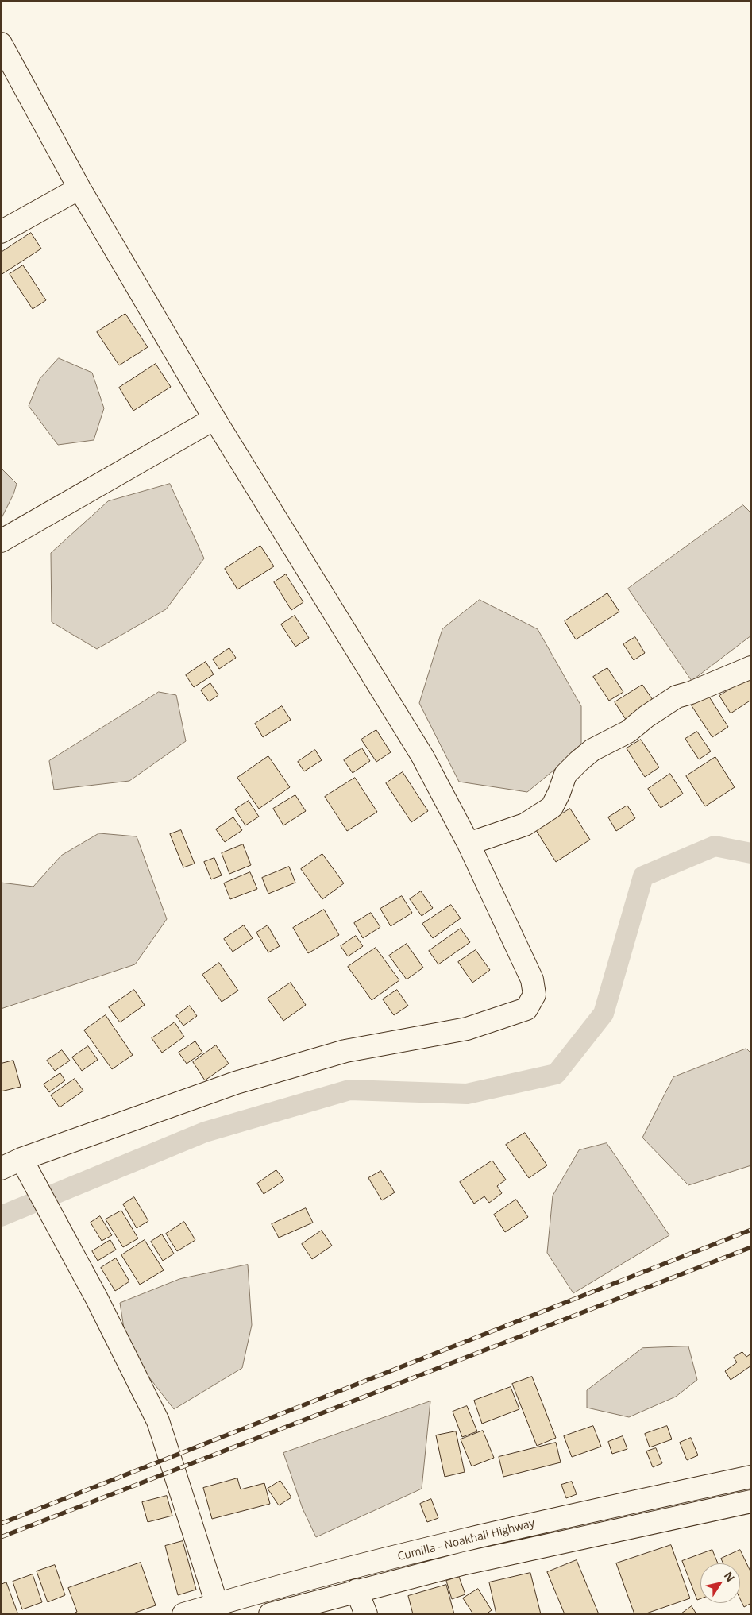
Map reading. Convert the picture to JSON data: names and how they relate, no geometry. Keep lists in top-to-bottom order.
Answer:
{
  "streets": {
    "street": ["Cumilla - Noakhali Highway"]
  },
  "north": "top right"
}
